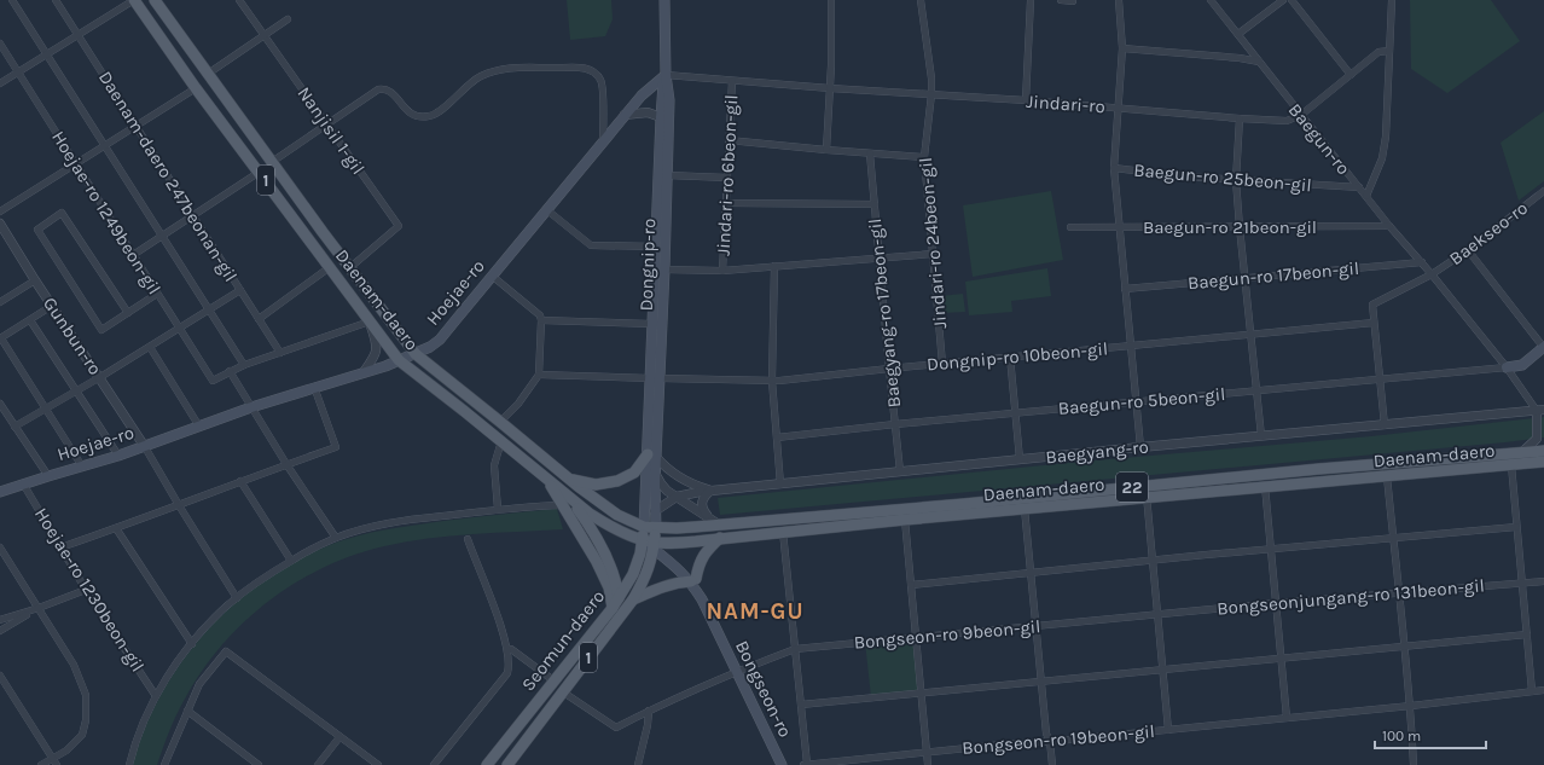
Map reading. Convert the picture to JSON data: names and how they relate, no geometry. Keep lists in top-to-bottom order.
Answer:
{
  "streets": {
    "main road": [
      "1",
      "Dongnip-ro",
      "Hoejae-ro",
      "Daenam-daero",
      "22",
      "Seomun-daero",
      "Bongseon-ro"
    ],
    "street": [
      "Jindari-ro",
      "Nanjisil 1-gil",
      "Baegun-ro",
      "Jindari-ro 6beon-gil",
      "Daenam-daero 247beonan-gil",
      "Baegun-ro 25beon-gil",
      "Hoejae-ro 1249beon-gil",
      "Baegun-ro 21beon-gil",
      "Baekseo-ro",
      "Jindari-ro 24beon-gil",
      "Baegun-ro 17beon-gil",
      "Baegyang-ro 17beon-gil",
      "Gunbun-ro",
      "Dongnip-ro 10beon-gil",
      "Baegun-ro 5beon-gil",
      "Baegyang-ro",
      "Hoejae-ro 1230beon-gil",
      "Bongseonjungang-ro 131beon-gil",
      "Bongseon-ro 9beon-gil",
      "Bongseon-ro 19beon-gil"
    ]
  },
  "crossings": [
    ["Jindari-ro", "Baegun-ro"],
    ["Jindari-ro", "Jindari-ro 6beon-gil"],
    ["Jindari-ro", "Jindari-ro 24beon-gil"],
    ["Jindari-ro", "Dongnip-ro"],
    ["Jindari-ro", "Hoejae-ro"],
    ["Nanjisil 1-gil", "Daenam-daero"],
    ["Baegun-ro", "Baegun-ro 25beon-gil"],
    ["Baegun-ro", "Baegun-ro 21beon-gil"],
    ["Baegun-ro", "Baekseo-ro"],
    ["Baegun-ro", "Baegun-ro 17beon-gil"],
    ["Baegun-ro", "Daenam-daero"],
    ["Baegun-ro", "Baegun-ro 5beon-gil"],
    ["Baegun-ro", "Baegyang-ro"],
    ["Jindari-ro 24beon-gil", "Dongnip-ro 10beon-gil"],
    ["Dongnip-ro", "Hoejae-ro"],
    ["Dongnip-ro", "Daenam-daero"],
    ["Dongnip-ro", "Dongnip-ro 10beon-gil"],
    ["Dongnip-ro", "Baegyang-ro"],
    ["Dongnip-ro", "Seomun-daero"],
    ["Hoejae-ro", "Daenam-daero"],
    ["Hoejae-ro", "Gunbun-ro"],
    ["Hoejae-ro", "Hoejae-ro 1230beon-gil"],
    ["Daenam-daero", "Baegyang-ro"],
    ["Daenam-daero", "Seomun-daero"],
    ["Daenam-daero", "Bongseon-ro"],
    ["Baegyang-ro 17beon-gil", "Dongnip-ro 10beon-gil"],
    ["Baegyang-ro 17beon-gil", "Baegun-ro 5beon-gil"],
    ["Baegyang-ro 17beon-gil", "Baegyang-ro"],
    ["Bongseonjungang-ro 131beon-gil", "Bongseon-ro 9beon-gil"],
    ["Bongseon-ro 9beon-gil", "Seomun-daero"],
    ["Bongseon-ro 9beon-gil", "Bongseon-ro"],
    ["Seomun-daero", "Bongseon-ro"]
  ],
  "districts": ["NAM-GU"],
  "scale_bar": "100 m"
}
